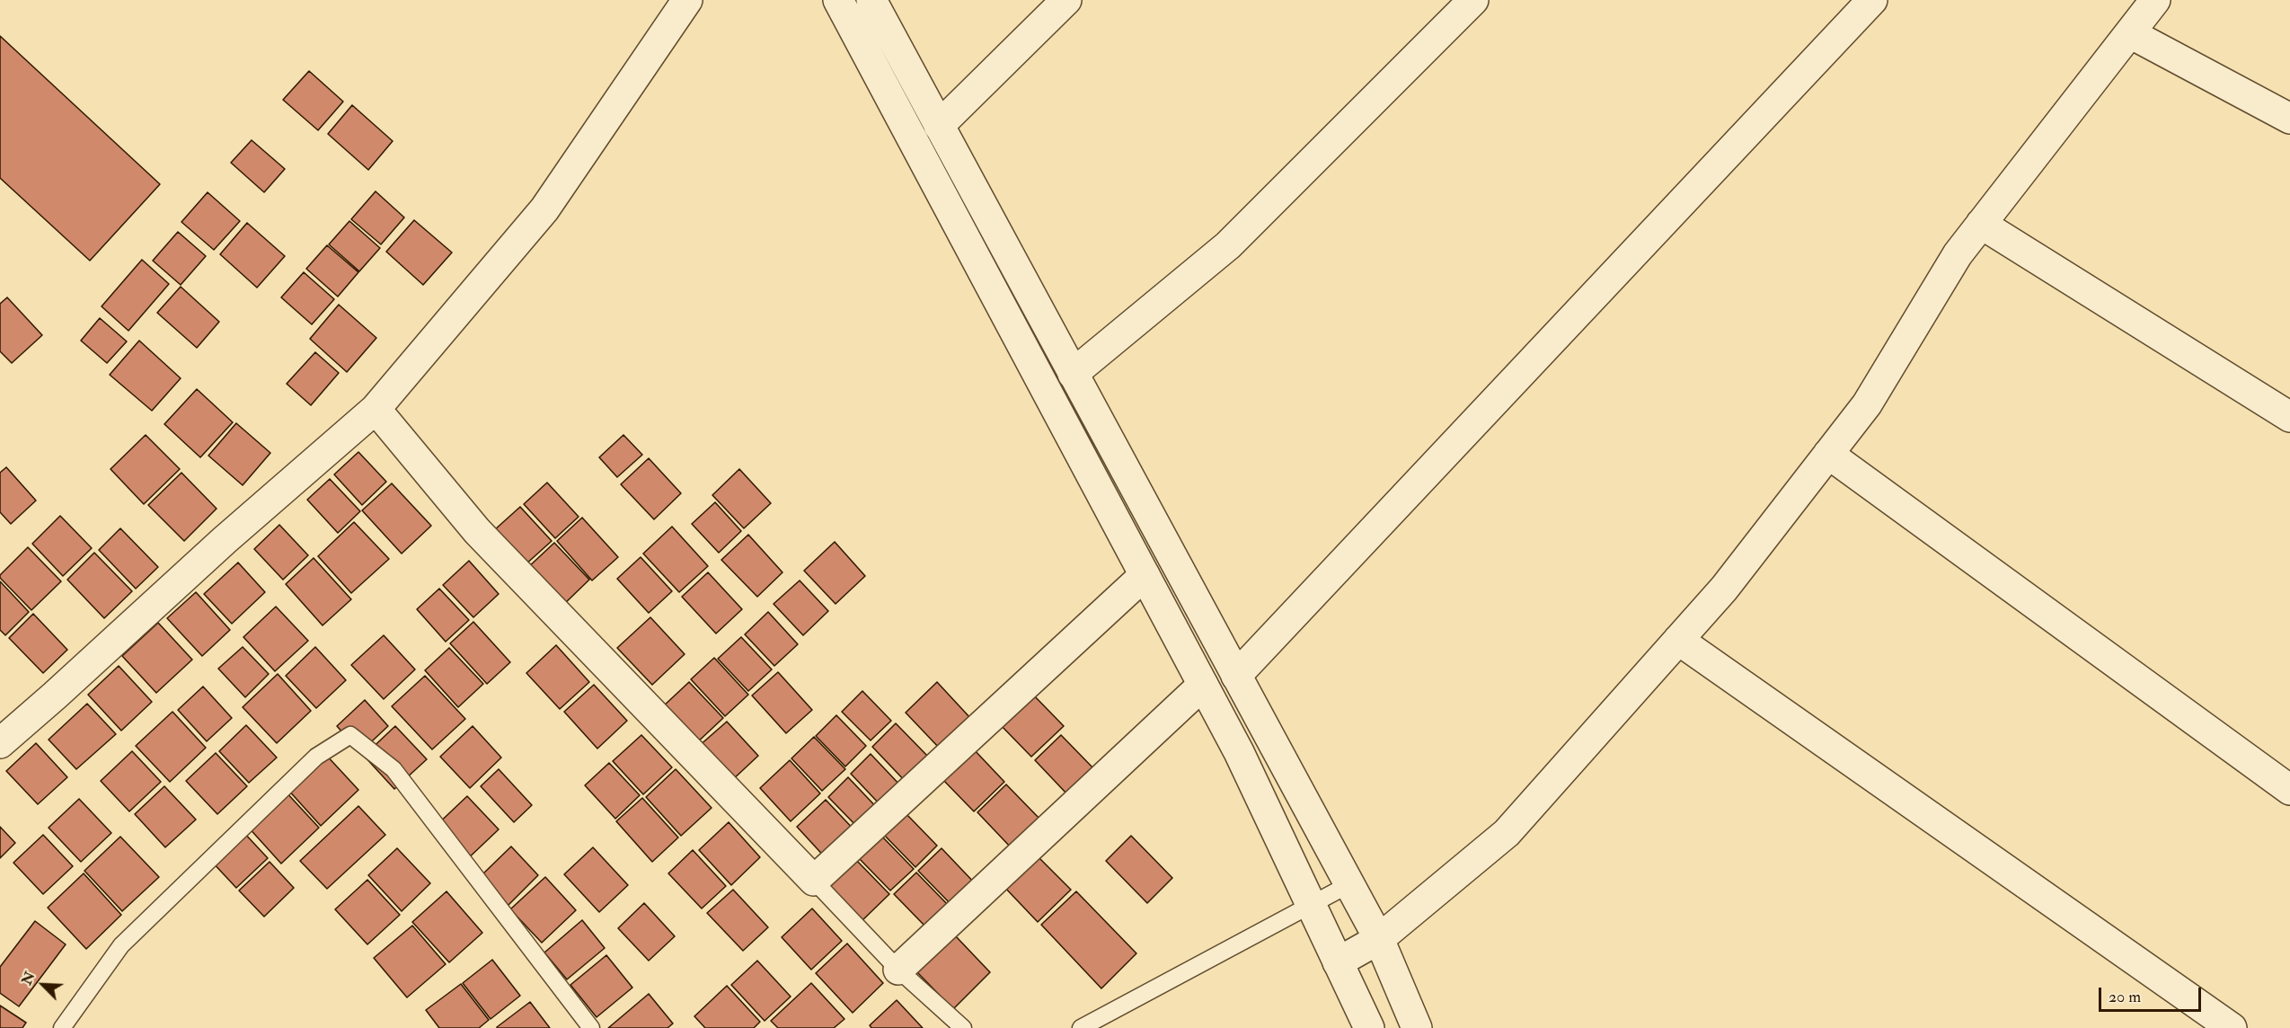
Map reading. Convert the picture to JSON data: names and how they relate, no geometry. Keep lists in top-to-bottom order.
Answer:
{
  "scale_bar": "20 m",
  "north": "top left"
}
